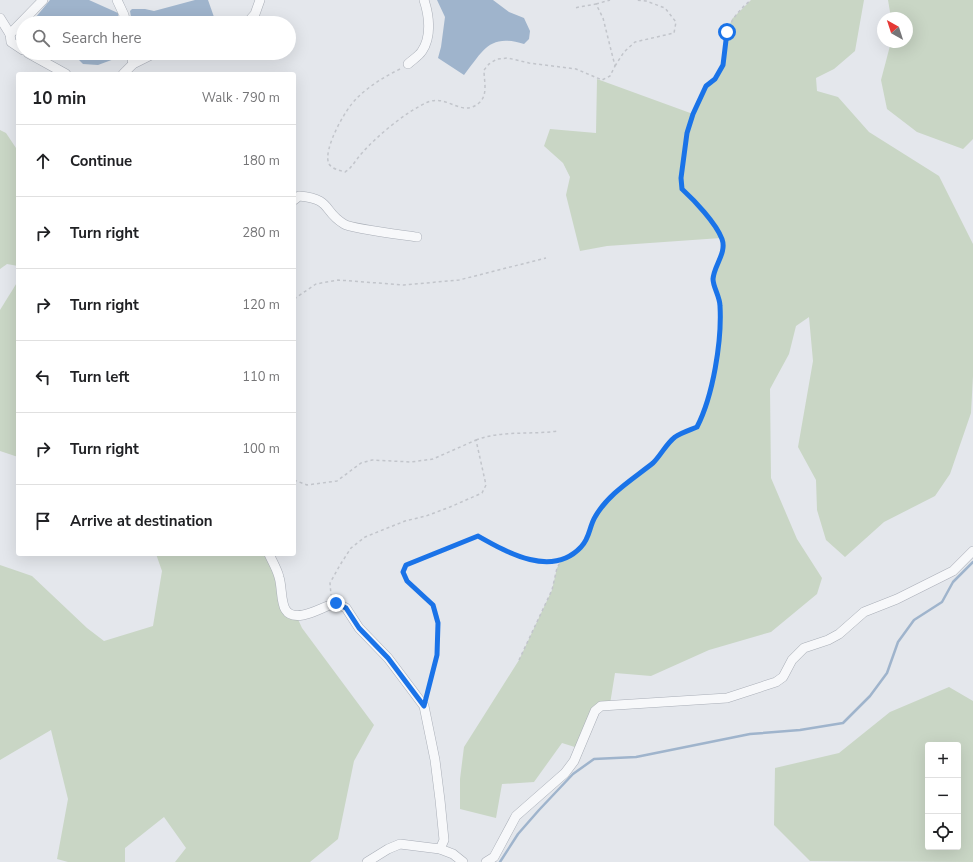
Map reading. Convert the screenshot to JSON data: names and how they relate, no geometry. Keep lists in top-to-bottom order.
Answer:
{
  "north": "top left",
  "page": {
    "search": "Search here",
    "heading": ["10 min", "Walk · 790 m"],
    "list": [
      ["Continue", "180 m"],
      ["Turn right", "280 m"],
      ["Turn right", "120 m"],
      ["Turn left", "110 m"],
      ["Turn right", "100 m"],
      "Arrive at destination"
    ],
    "map_buttons": ["+", "−"]
  }
}
